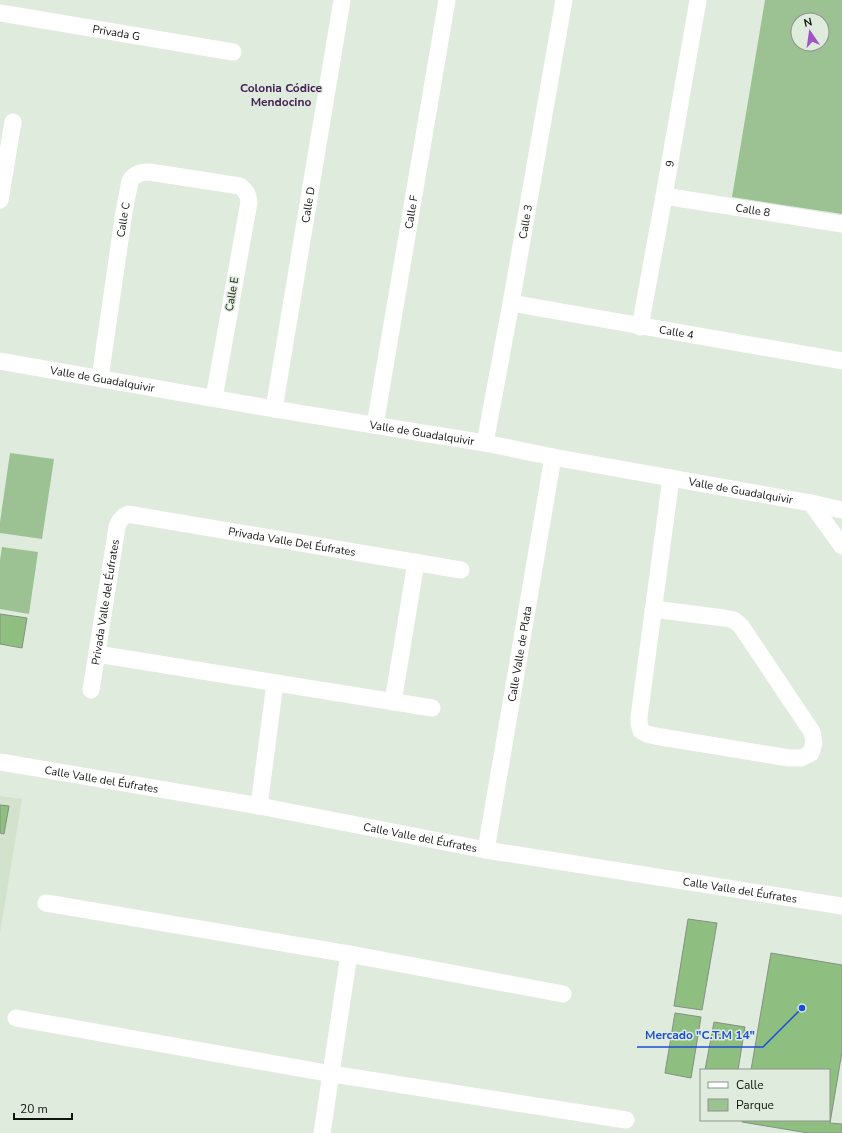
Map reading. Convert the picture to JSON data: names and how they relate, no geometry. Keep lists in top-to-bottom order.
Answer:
{
  "streets": {
    "street": [
      "Privada G",
      "9",
      "Calle D",
      "Calle 8",
      "Calle F",
      "Calle C",
      "Calle 3",
      "Calle E",
      "Calle 4",
      "Valle de Guadalquivir",
      "Privada Valle Del Éufrates",
      "Privada Valle del Éufrates",
      "Calle Valle de Plata",
      "Calle Valle del Éufrates"
    ]
  },
  "crossings": [
    ["9", "Calle 8"],
    ["9", "Calle 4"],
    ["Calle D", "Valle de Guadalquivir"],
    ["Calle F", "Valle de Guadalquivir"],
    ["Calle C", "Calle E"],
    ["Calle C", "Valle de Guadalquivir"],
    ["Calle 3", "Calle 4"],
    ["Calle 3", "Valle de Guadalquivir"],
    ["Calle E", "Valle de Guadalquivir"],
    ["Valle de Guadalquivir", "Calle Valle de Plata"],
    ["Privada Valle Del Éufrates", "Privada Valle del Éufrates"],
    ["Calle Valle de Plata", "Calle Valle del Éufrates"]
  ],
  "districts": ["Colonia Códice Mendocino"],
  "places": ["Mercado \"C.T.M 14\""],
  "legend": ["Calle", "Parque"],
  "scale_bar": "20 m",
  "north": "top"
}
